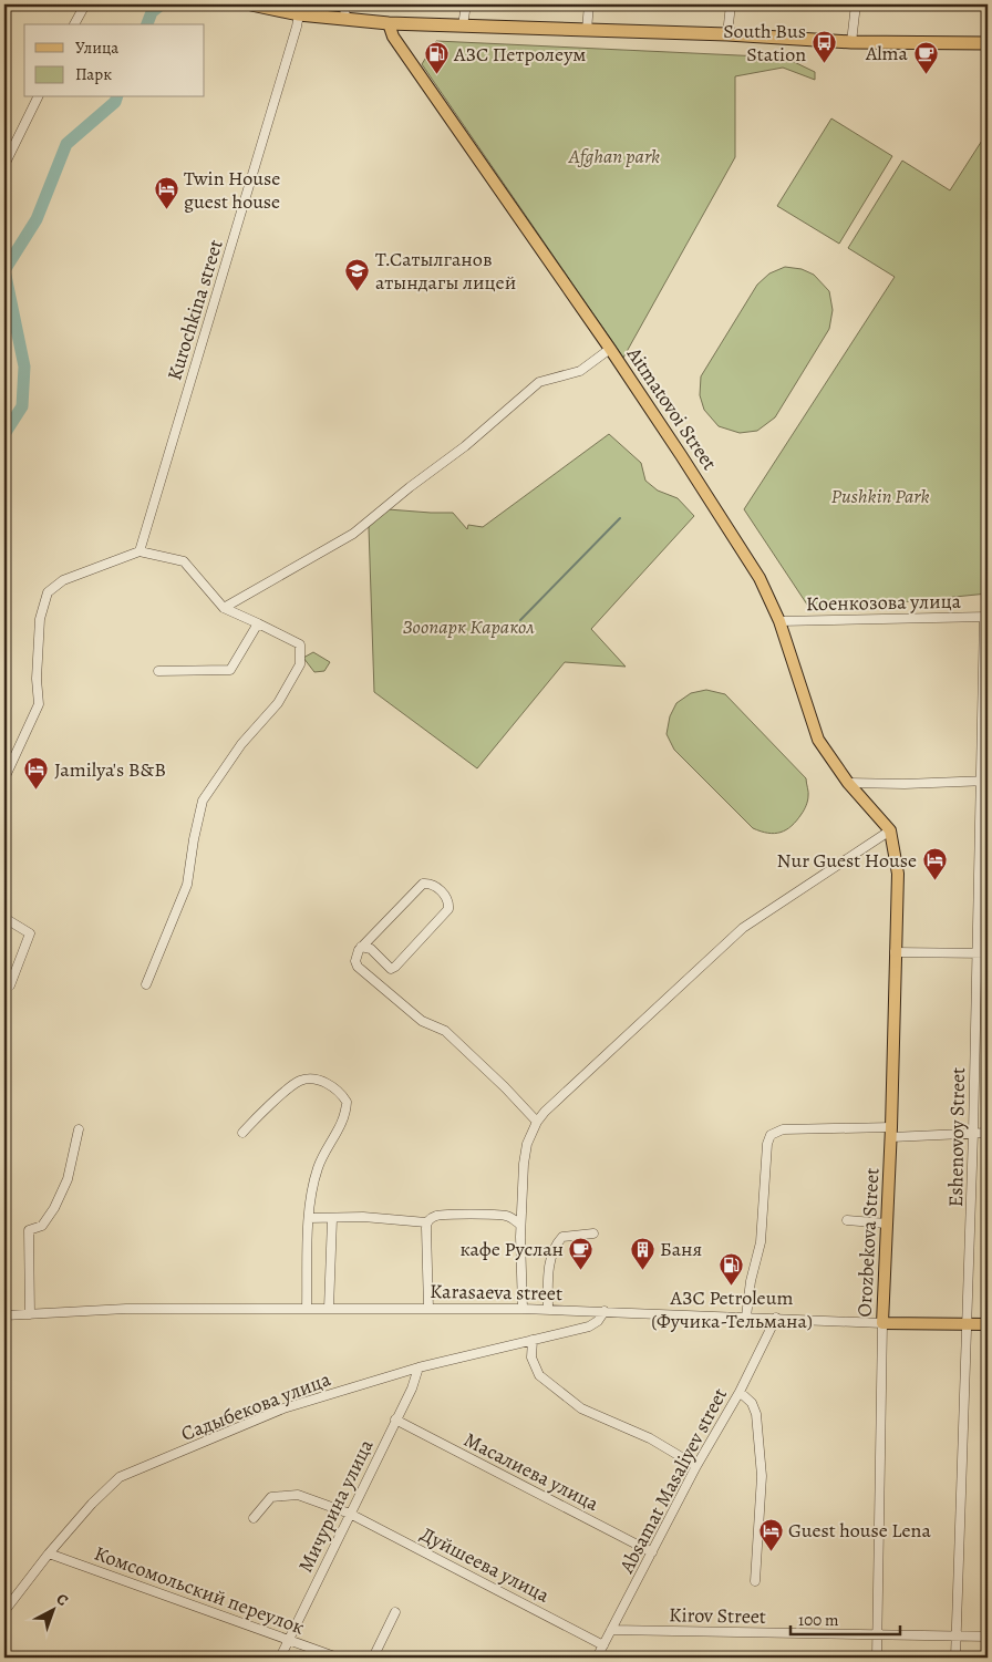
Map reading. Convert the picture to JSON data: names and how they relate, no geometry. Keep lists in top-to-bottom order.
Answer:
{
  "streets": {
    "main road": ["Aitmatovoi Street", "Orozbekova Street", "Karasaeva street"],
    "street": [
      "Kurochkina street",
      "Коенкозова улица",
      "Eshenovoy Street",
      "Садыбекова улица",
      "Масалиева улица",
      "Absamat Masaliyev street",
      "Мичурина улица",
      "Дуйшеева улица",
      "Комсомольский переулок",
      "Kirov Street"
    ]
  },
  "crossings": [
    ["Aitmatovoi Street", "Коенкозова улица"],
    ["Aitmatovoi Street", "Orozbekova Street"],
    ["Коенкозова улица", "Eshenovoy Street"],
    ["Eshenovoy Street", "Karasaeva street"],
    ["Eshenovoy Street", "Kirov Street"],
    ["Orozbekova Street", "Karasaeva street"],
    ["Orozbekova Street", "Kirov Street"],
    ["Karasaeva street", "Садыбекова улица"],
    ["Karasaeva street", "Absamat Masaliyev street"],
    ["Садыбекова улица", "Мичурина улица"],
    ["Садыбекова улица", "Комсомольский переулок"],
    ["Масалиева улица", "Absamat Masaliyev street"],
    ["Масалиева улица", "Мичурина улица"],
    ["Absamat Masaliyev street", "Дуйшеева улица"],
    ["Absamat Masaliyev street", "Kirov Street"],
    ["Мичурина улица", "Дуйшеева улица"],
    ["Мичурина улица", "Комсомольский переулок"]
  ],
  "parks": ["Afghan park", "Pushkin Park", "Зоопарк Каракол"],
  "places": {
    "bus stop": ["South Bus Station"],
    "cafe": ["Alma", "кафе Руслан"],
    "fuel station": ["АЗС Петролеум", "АЗС Petroleum (Фучика-Тельмана)"],
    "hotel": [
      "Twin House guest house",
      "Jamilya's B&B",
      "Nur Guest House",
      "Guest house Lena"
    ],
    "school or university": ["Т.Сатылганов атындагы лицей"],
    "building": ["Баня"]
  },
  "legend": ["Улица", "Парк"],
  "scale_bar": "100 m",
  "north": "top right"
}
